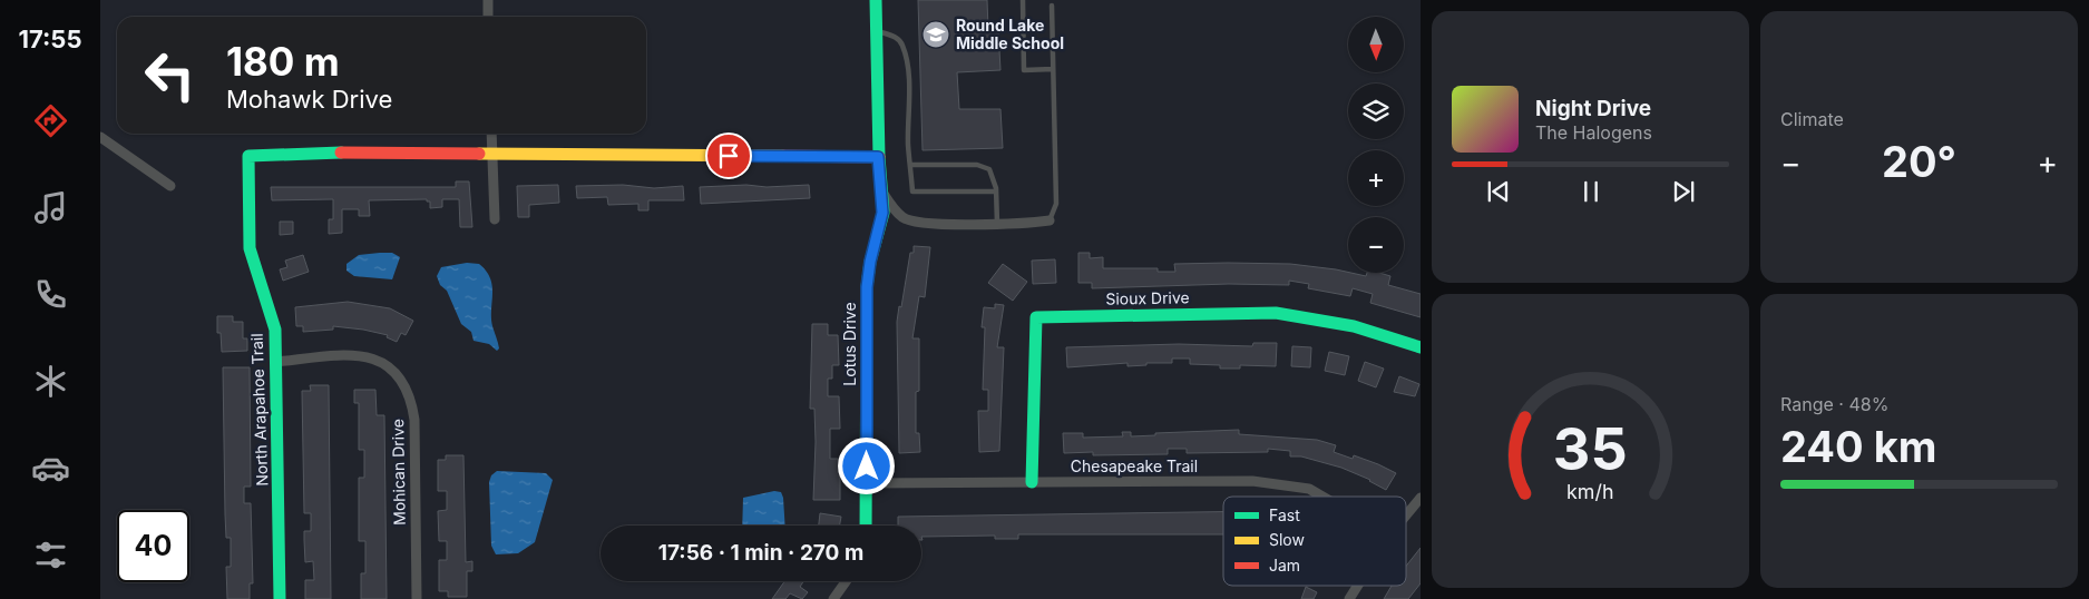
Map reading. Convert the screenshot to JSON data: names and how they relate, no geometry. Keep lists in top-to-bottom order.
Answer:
{
  "streets": {
    "street": [
      "Sioux Drive",
      "Lotus Drive",
      "North Arapahoe Trail",
      "Chesapeake Trail",
      "Mohican Drive"
    ]
  },
  "crossings": [
    ["Sioux Drive", "Chesapeake Trail"],
    ["Lotus Drive", "Chesapeake Trail"],
    ["North Arapahoe Trail", "Mohican Drive"]
  ],
  "places": {
    "school or university": ["Round Lake Middle School"]
  },
  "legend": ["Fast", "Slow", "Jam"],
  "north": "bottom",
  "page": {
    "tabs": "17:55",
    "tile": [
      "Climate",
      ["Range · 48%", "240 km"]
    ],
    "map_buttons": ["+", "−"],
    "turn": ["180 m", "Mohawk Drive"],
    "song": ["Night Drive", "The Halogens"],
    "heat": ["−", "20°", "+"],
    "limit": "40",
    "trip": "17:56 · 1 min · 270 m",
    "gauge": ["35", "km/h"]
  }
}
